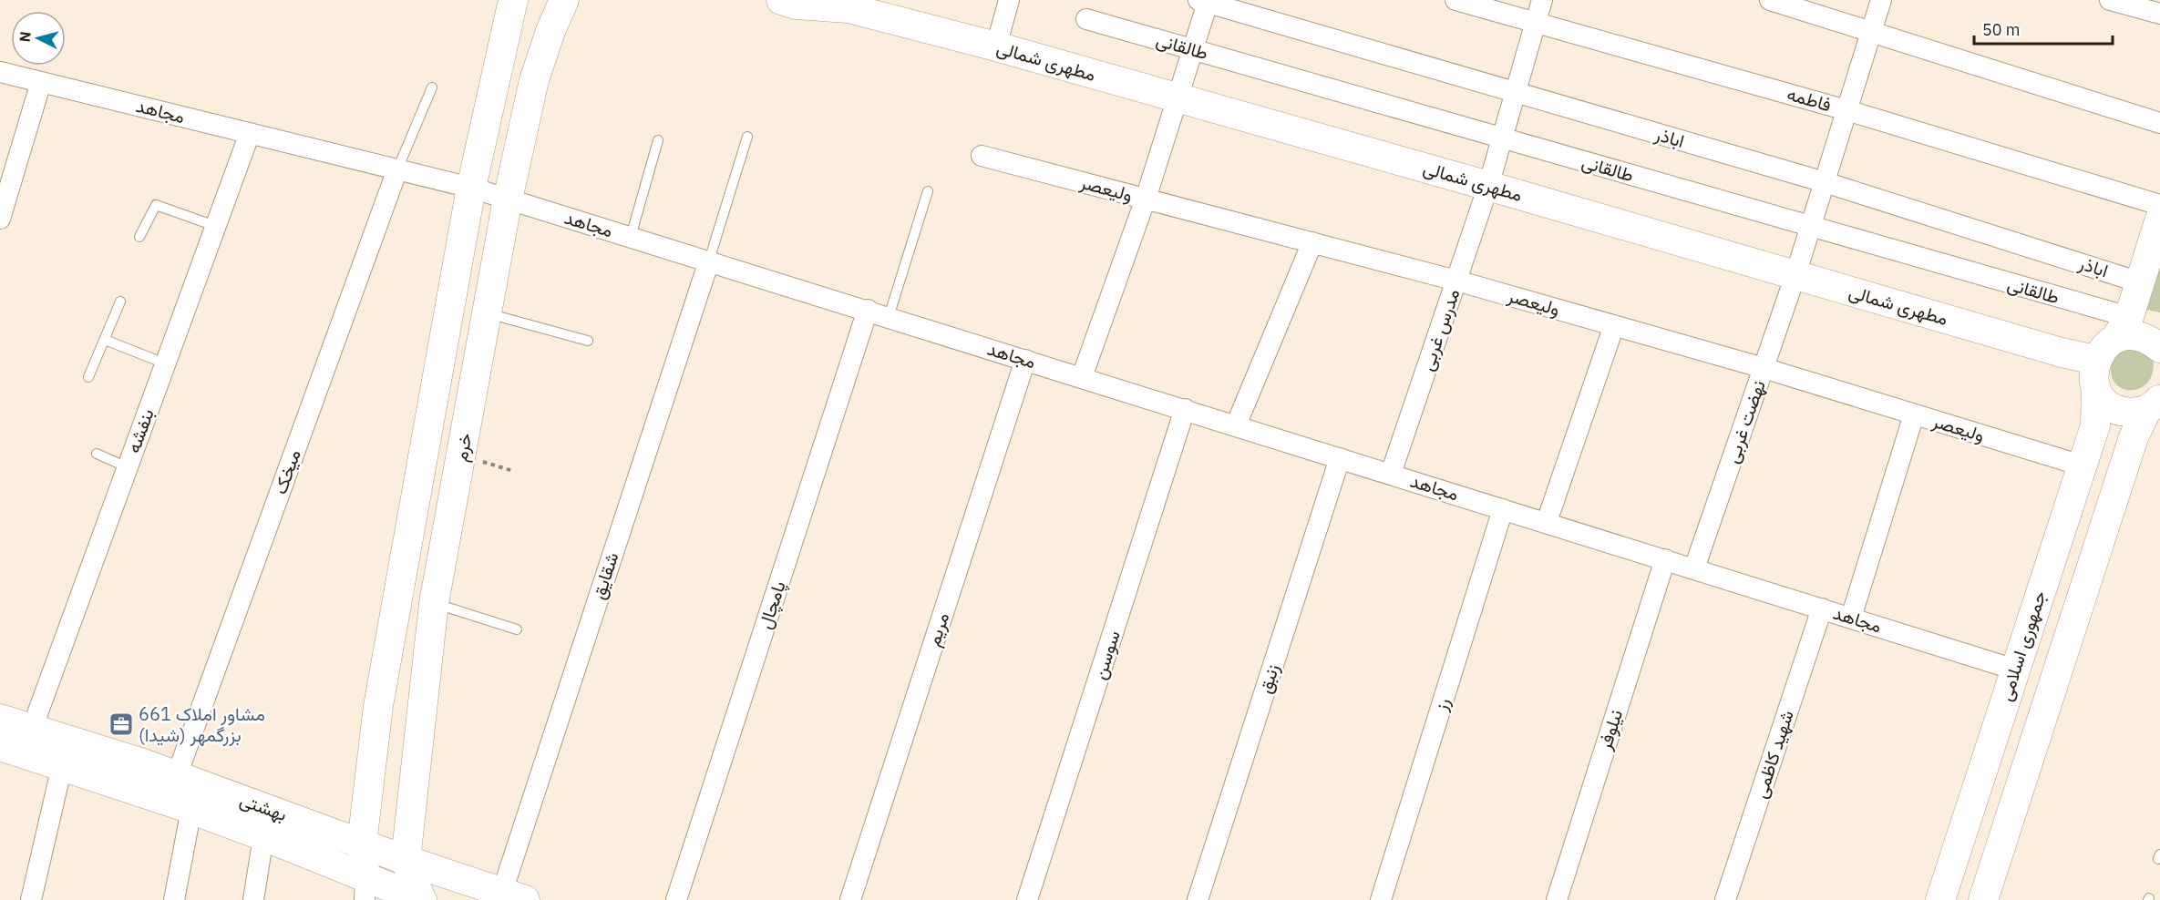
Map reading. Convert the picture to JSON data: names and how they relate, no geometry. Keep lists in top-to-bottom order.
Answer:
{
  "streets": {
    "street": [
      "طالقانی",
      "مطهری شمالی",
      "فاطمه",
      "مجاهد",
      "اباذر",
      "ولیعصر",
      "مدرس غربی",
      "نهضت غربی",
      "بنفشه",
      "خرم",
      "میخک",
      "شقایق",
      "پامچال",
      "مریم",
      "جمهوری اسلامی",
      "سوسن",
      "زنبق",
      "رز",
      "نیلوفر",
      "شهید کاظمی",
      "بهشتی"
    ]
  },
  "crossings": [
    ["طالقانی", "مدرس غربی"],
    ["طالقانی", "نهضت غربی"],
    ["مطهری شمالی", "مدرس غربی"],
    ["مطهری شمالی", "نهضت غربی"],
    ["مطهری شمالی", "جمهوری اسلامی"],
    ["فاطمه", "مدرس غربی"],
    ["فاطمه", "نهضت غربی"],
    ["مجاهد", "مدرس غربی"],
    ["مجاهد", "نهضت غربی"],
    ["مجاهد", "بنفشه"],
    ["مجاهد", "خرم"],
    ["مجاهد", "میخک"],
    ["مجاهد", "شقایق"],
    ["مجاهد", "پامچال"],
    ["مجاهد", "مریم"],
    ["مجاهد", "جمهوری اسلامی"],
    ["مجاهد", "سوسن"],
    ["مجاهد", "زنبق"],
    ["مجاهد", "رز"],
    ["مجاهد", "نیلوفر"],
    ["مجاهد", "شهید کاظمی"],
    ["اباذر", "مدرس غربی"],
    ["اباذر", "نهضت غربی"],
    ["ولیعصر", "مدرس غربی"],
    ["ولیعصر", "نهضت غربی"],
    ["ولیعصر", "جمهوری اسلامی"],
    ["بنفشه", "بهشتی"],
    ["خرم", "بهشتی"],
    ["میخک", "بهشتی"],
    ["شقایق", "بهشتی"]
  ],
  "places": {
    "office": ["مشاور املاک 661 بزرگمهر (شیدا)"]
  },
  "scale_bar": "50 m",
  "north": "left"
}
